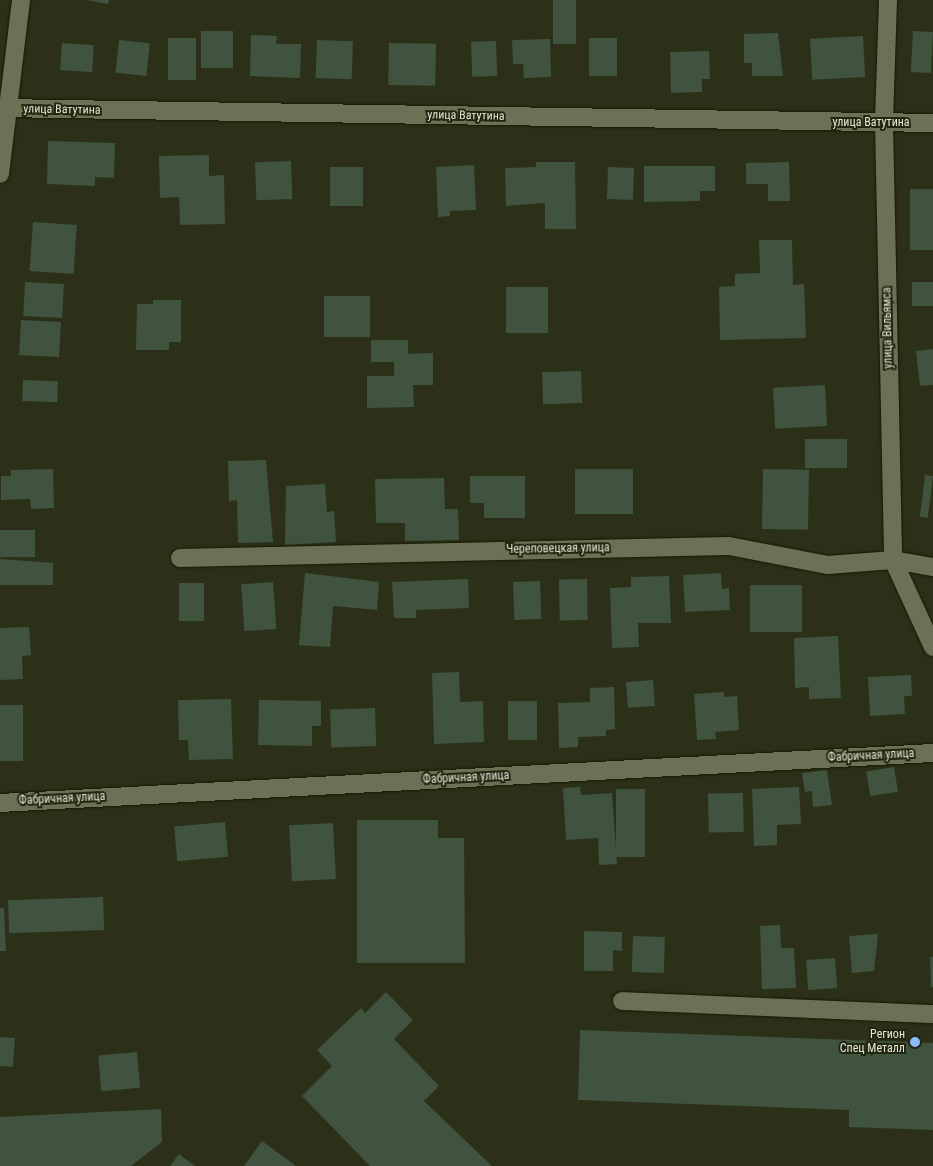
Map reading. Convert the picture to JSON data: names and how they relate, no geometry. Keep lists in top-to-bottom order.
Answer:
{
  "streets": {
    "street": [
      "улица Ватутина",
      "улица Вильямса",
      "Череповецкая улица",
      "Фабричная улица"
    ]
  },
  "crossings": [
    ["улица Ватутина", "улица Вильямса"],
    ["улица Вильямса", "Череповецкая улица"]
  ],
  "places": ["Регион Спец Металл"]
}
